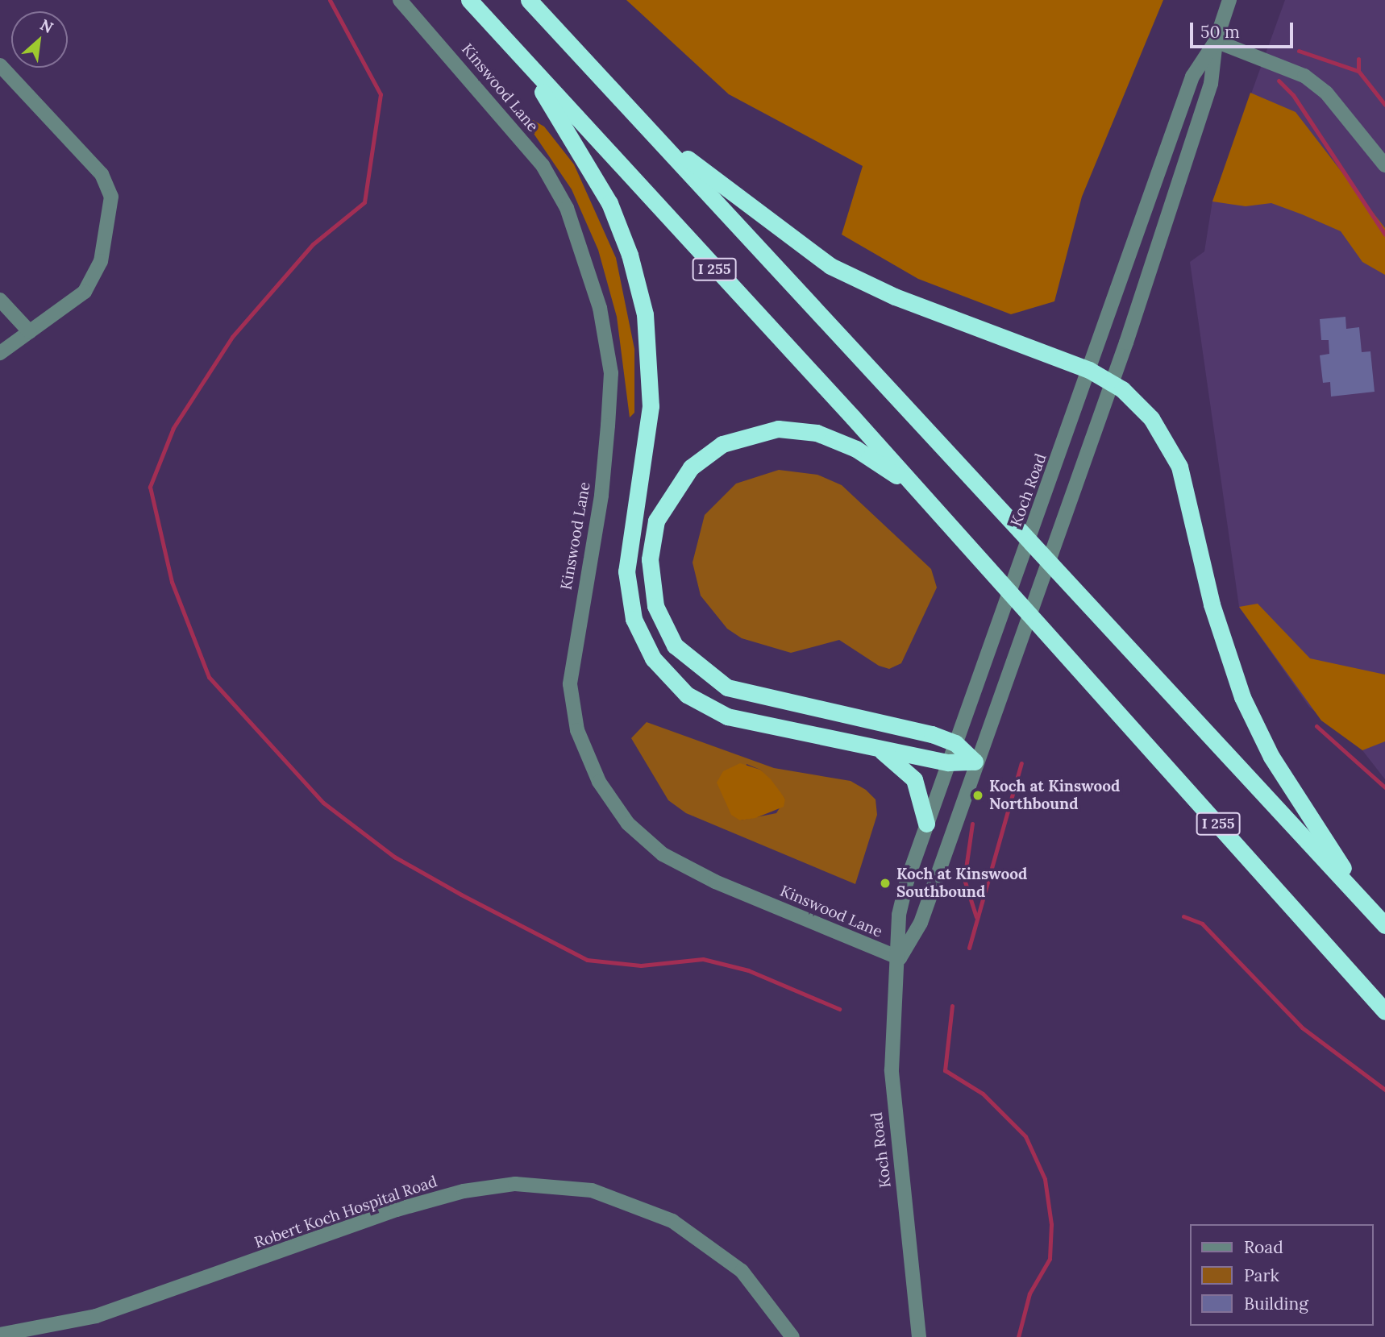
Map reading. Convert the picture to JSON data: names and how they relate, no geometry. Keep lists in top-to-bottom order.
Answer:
{
  "streets": {
    "highway": ["I 255"],
    "street": ["Kinswood Lane", "Koch Road", "Robert Koch Hospital Road"]
  },
  "crossings": [
    ["Kinswood Lane", "Koch Road"]
  ],
  "places": ["Koch at Kinswood Northbound", "Koch at Kinswood Southbound"],
  "legend": ["Road", "Park", "Building"],
  "scale_bar": "50 m",
  "north": "top right"
}
